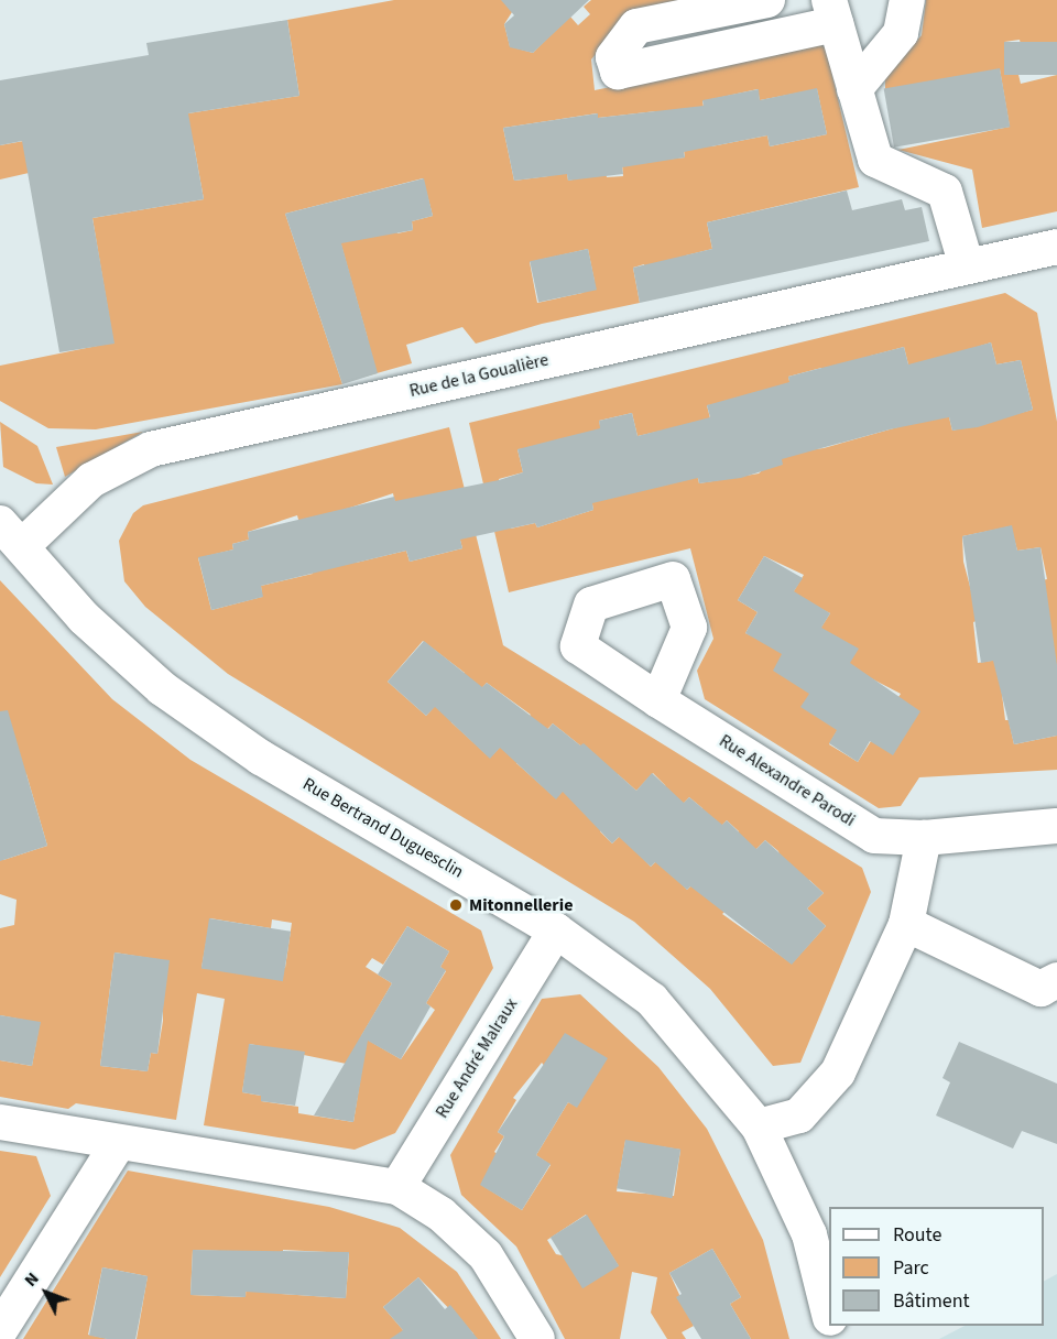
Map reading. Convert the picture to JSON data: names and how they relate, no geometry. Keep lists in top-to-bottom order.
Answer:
{
  "streets": {
    "street": [
      "Rue de la Goualière",
      "Rue Alexandre Parodi",
      "Rue Bertrand Duguesclin",
      "Rue André Malraux"
    ]
  },
  "crossings": [
    ["Rue de la Goualière", "Rue Bertrand Duguesclin"],
    ["Rue Bertrand Duguesclin", "Rue André Malraux"]
  ],
  "places": ["Mitonnellerie"],
  "legend": ["Route", "Parc", "Bâtiment"],
  "north": "top left"
}
